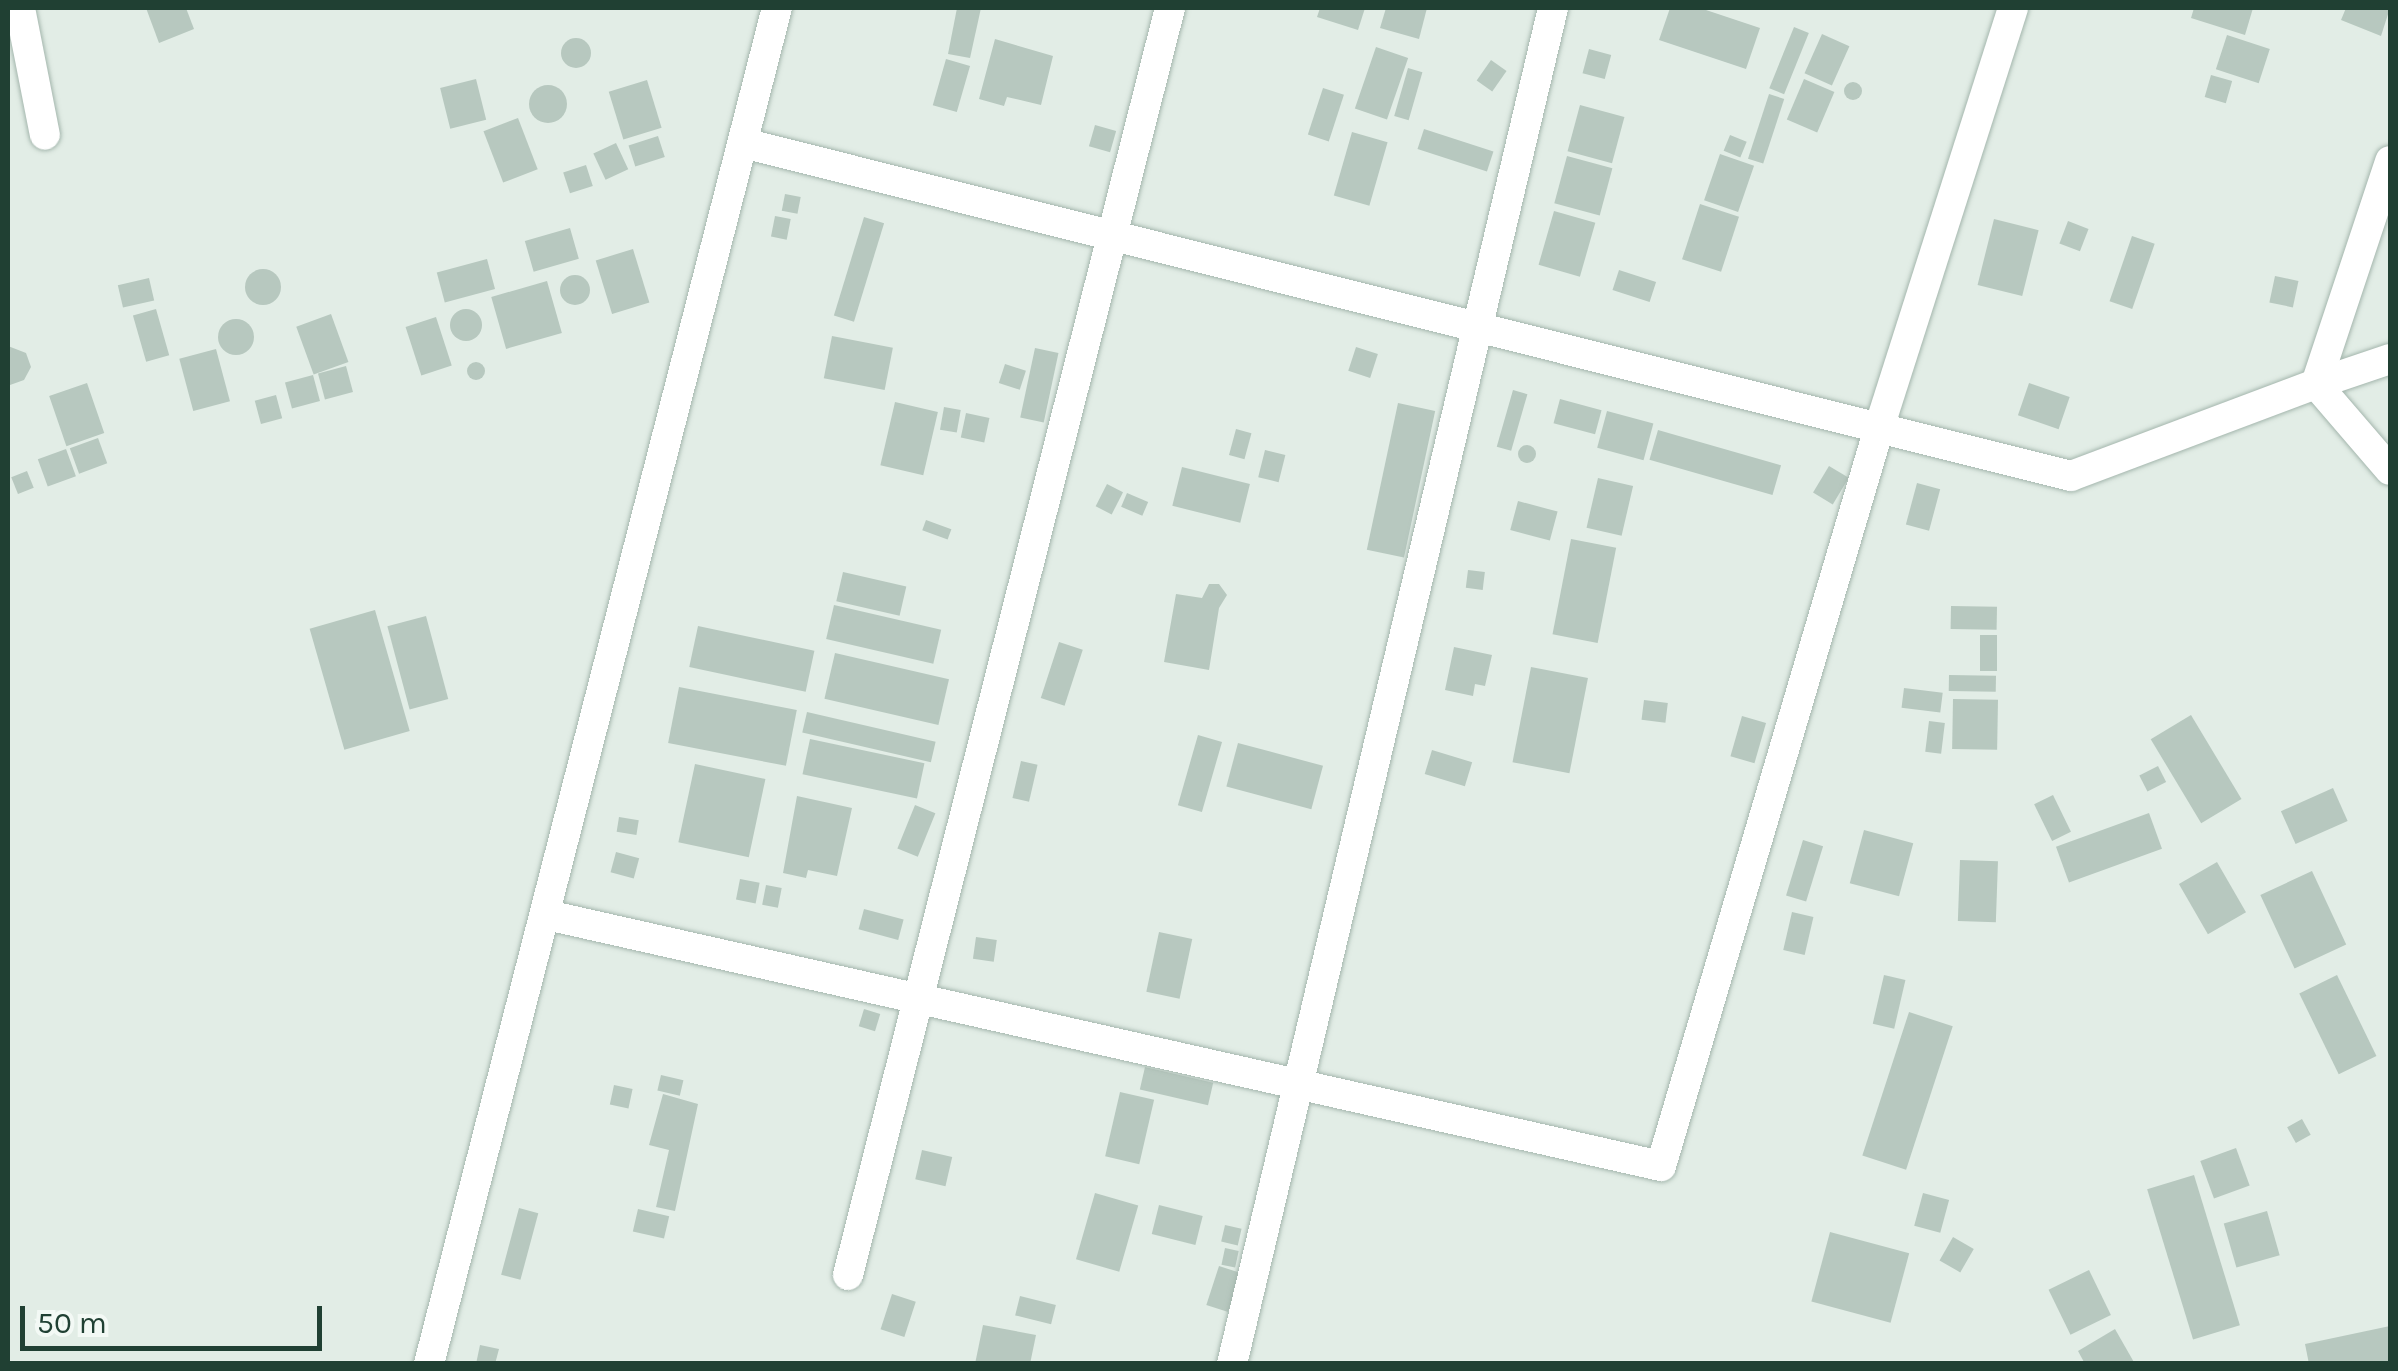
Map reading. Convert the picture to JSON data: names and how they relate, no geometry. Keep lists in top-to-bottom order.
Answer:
{
  "scale_bar": "50 m"
}
